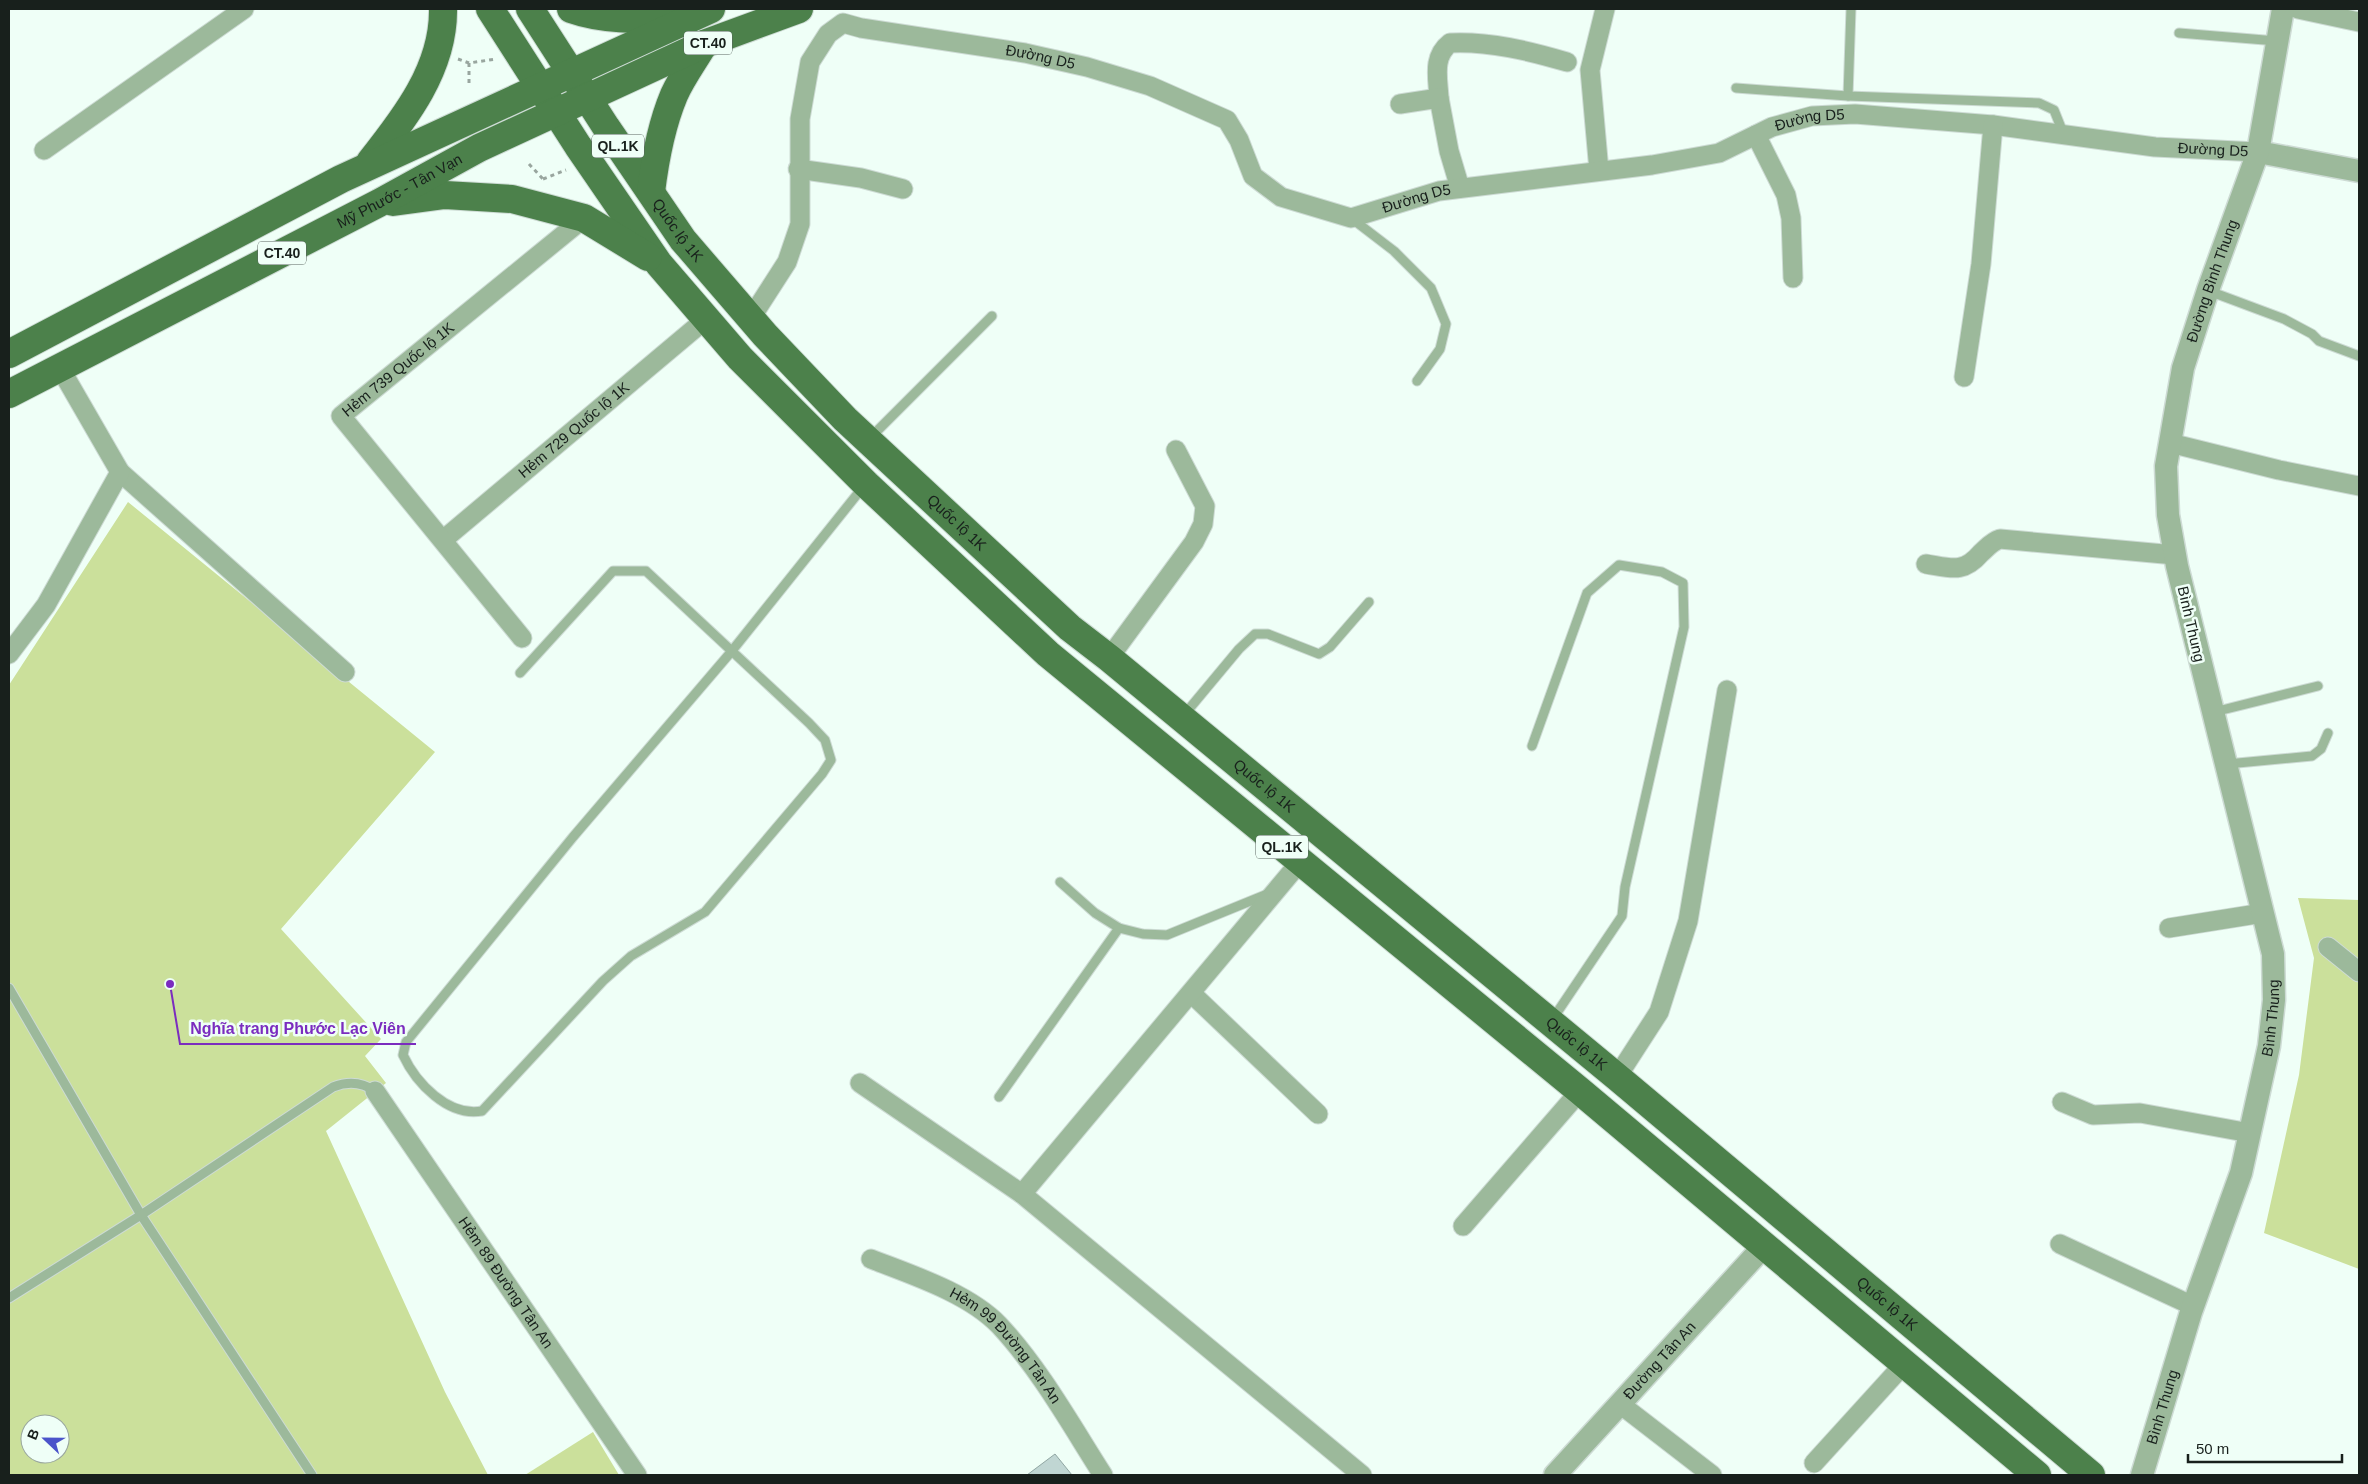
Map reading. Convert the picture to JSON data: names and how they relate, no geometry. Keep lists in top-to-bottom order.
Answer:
{
  "streets": {
    "main road": [
      "CT.40",
      "QL.1K",
      "Mỹ Phước - Tân Vạn",
      "Quốc lộ 1K"
    ],
    "street": [
      "Đường D5",
      "Đường Bình Thung",
      "Hẻm 739 Quốc lộ 1K",
      "Hẻm 729 Quốc lộ 1K",
      "Bình Thung",
      "Hẻm 89 Đường Tân An",
      "Hẻm 99 Đường Tân An",
      "Đường Tân An"
    ]
  },
  "crossings": [
    ["CT.40", "QL.1K"],
    ["CT.40", "Quốc lộ 1K"],
    ["Đường D5", "Quốc lộ 1K"],
    ["Đường D5", "Đường Bình Thung"],
    ["QL.1K", "Mỹ Phước - Tân Vạn"],
    ["QL.1K", "Hẻm 729 Quốc lộ 1K"],
    ["QL.1K", "Đường Tân An"],
    ["Mỹ Phước - Tân Vạn", "Quốc lộ 1K"],
    ["Đường Bình Thung", "Bình Thung"],
    ["Hẻm 739 Quốc lộ 1K", "Hẻm 729 Quốc lộ 1K"]
  ],
  "places": ["Nghĩa trang Phước Lạc Viên"],
  "scale_bar": "50 m",
  "north": "left"
}
